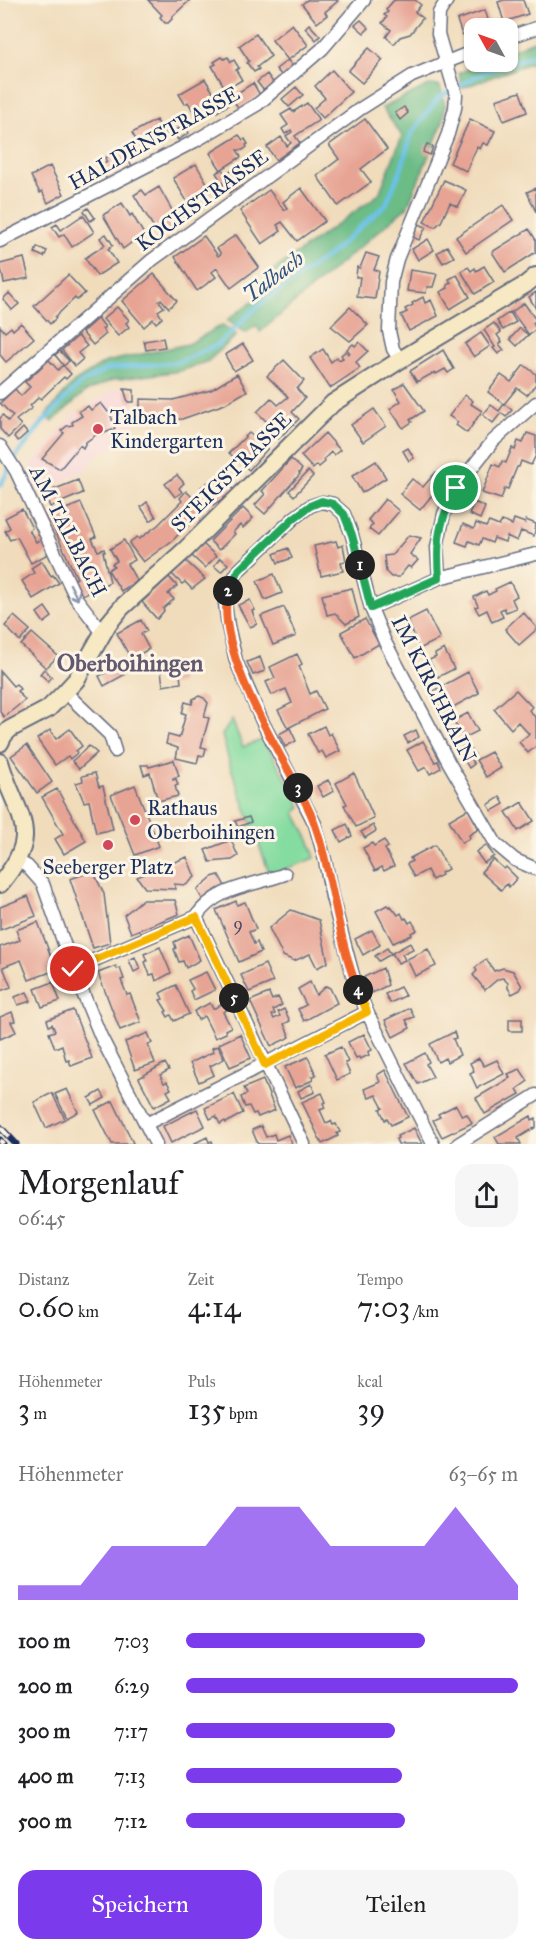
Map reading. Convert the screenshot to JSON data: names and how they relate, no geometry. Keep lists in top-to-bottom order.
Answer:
{
  "streets": {
    "street": [
      "HALDENSTRASSE",
      "KOCHSTRASSE",
      "STEIGSTRASSE",
      "AM TALBACH",
      "IM KIRCHRAIN"
    ]
  },
  "crossings": [
    ["STEIGSTRASSE", "AM TALBACH"]
  ],
  "one_way": ["AM TALBACH"],
  "districts": ["Oberboihingen"],
  "water": ["Talbach"],
  "places": ["Talbach Kindergarten", "Rathaus Oberboihingen", "Seeberger Platz"],
  "house_numbers": ["9"],
  "north": "top left",
  "page": {
    "pins": [
      "1",
      "2",
      "3",
      "4",
      "5"
    ],
    "heading": ["Morgenlauf", "06:45"],
    "stats": [
      ["Distanz", "0.60 km"],
      ["Zeit", "4:14"],
      ["Tempo", "7:03 /km"],
      ["Höhenmeter", "3 m"],
      ["Puls", "135 bpm"],
      ["kcal", "39"]
    ],
    "chart": ["Höhenmeter", "63–65 m"],
    "list": [
      {
        "name": "100 m",
        "note": "7:03"
      },
      {
        "name": "200 m",
        "note": "6:29"
      },
      {
        "name": "300 m",
        "note": "7:17"
      },
      {
        "name": "400 m",
        "note": "7:13"
      },
      {
        "name": "500 m",
        "note": "7:12"
      }
    ],
    "buttons": ["Speichern", "Teilen"]
  }
}
